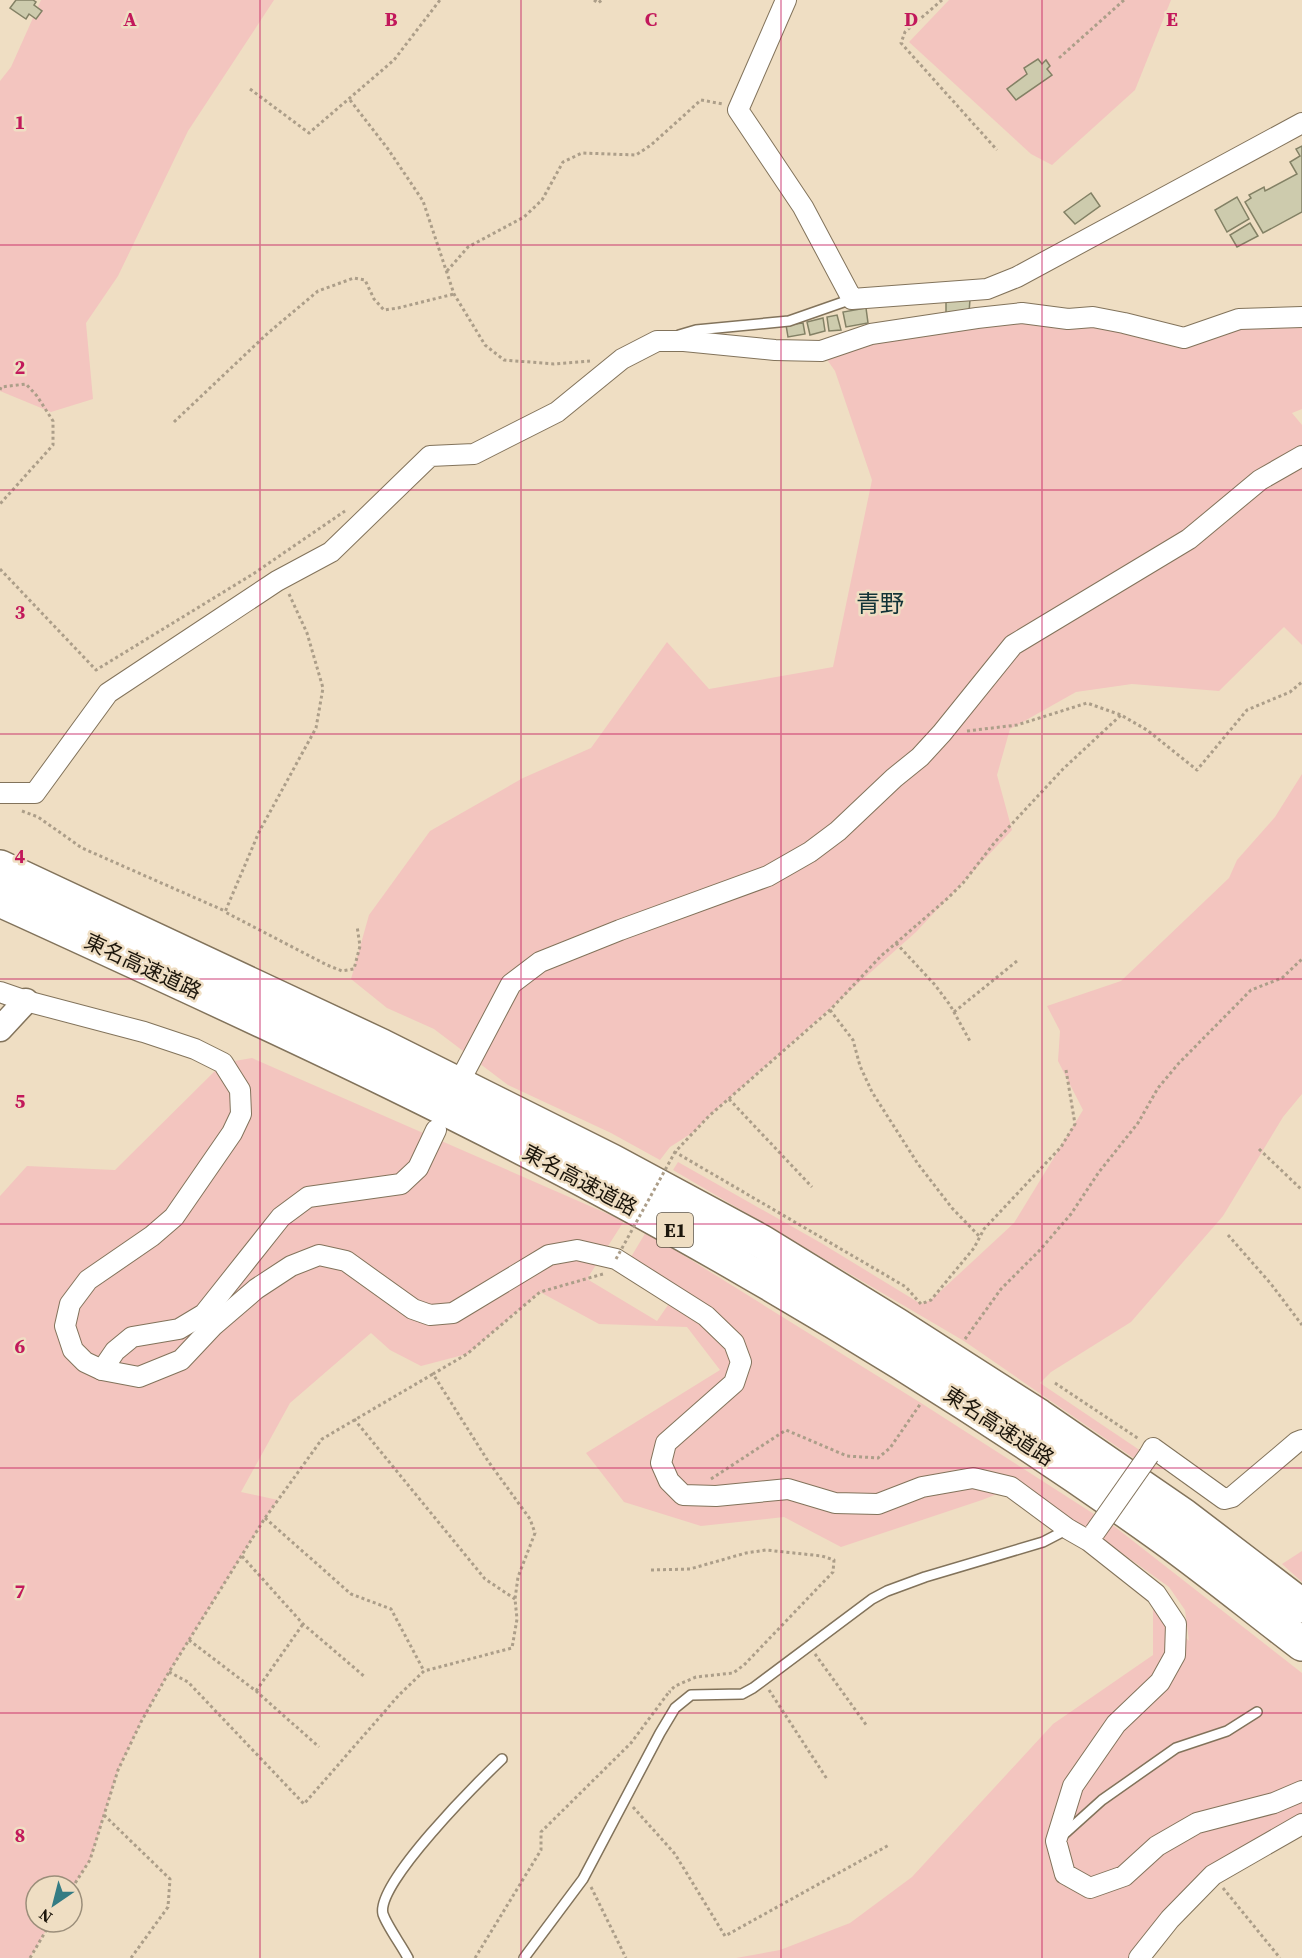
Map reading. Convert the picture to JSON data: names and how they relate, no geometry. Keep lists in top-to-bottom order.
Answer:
{
  "streets": {
    "highway": ["東名高速道路", "E1"]
  },
  "districts": ["青野"],
  "north": "bottom left",
  "grid": {
    "columns": [
      "A",
      "B",
      "C",
      "D",
      "E"
    ],
    "rows": [
      "1",
      "2",
      "3",
      "4",
      "5",
      "6",
      "7",
      "8"
    ]
  }
}
